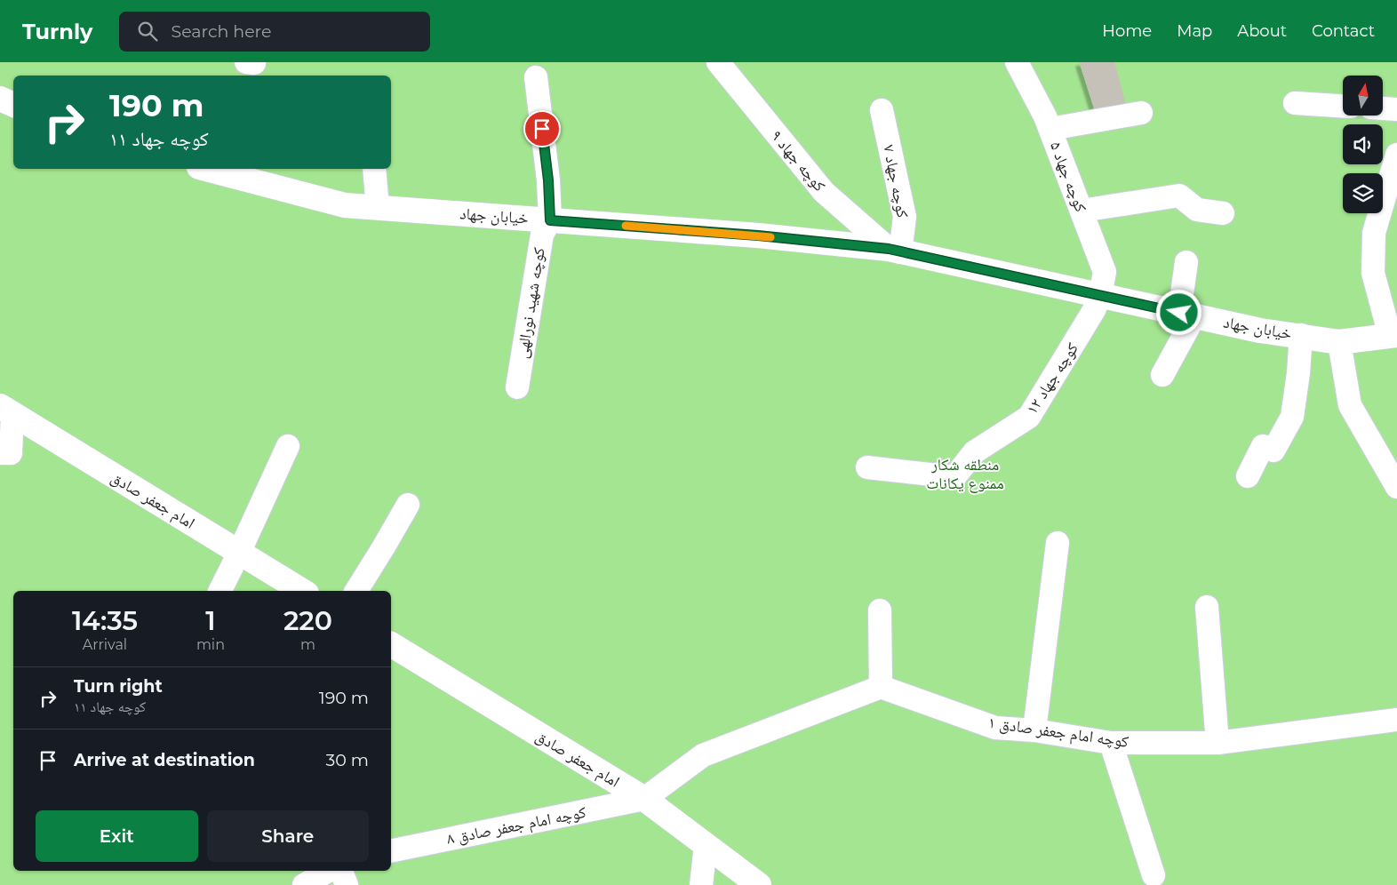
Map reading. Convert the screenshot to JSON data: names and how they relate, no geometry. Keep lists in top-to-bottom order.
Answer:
{
  "streets": {
    "main road": ["خیابان جهاد", "امام جعفر صادق"],
    "street": [
      "کوچه جهاد ۹",
      "کوچه جهاد ۵",
      "کوچه جهاد ۷",
      "کوچه شهید نورالهی",
      "کوچه جهاد ۱۲",
      "کوچه امام جعفر صادق ۱",
      "کوچه امام جعفر صادق ۸"
    ]
  },
  "crossings": [
    ["کوچه جهاد ۹", "کوچه جهاد ۷"],
    ["کوچه جهاد ۹", "خیابان جهاد"],
    ["کوچه جهاد ۵", "خیابان جهاد"],
    ["کوچه جهاد ۵", "کوچه جهاد ۱۲"],
    ["کوچه جهاد ۷", "خیابان جهاد"],
    ["خیابان جهاد", "کوچه شهید نورالهی"],
    ["خیابان جهاد", "کوچه جهاد ۱۲"],
    ["امام جعفر صادق", "کوچه امام جعفر صادق ۸"]
  ],
  "parks": ["منطقه شکار ممنوع یکانات"],
  "north": "top",
  "page": {
    "header": "Turnly",
    "search": "Search here",
    "nav": [
      "Home",
      "Map",
      "About",
      "Contact"
    ],
    "turn": ["190 m", "کوچه جهاد ۱۱"],
    "eta": [
      "14:35",
      "Arrival",
      "1",
      "min",
      "220",
      "m"
    ],
    "list": [
      {
        "name": "Turn right",
        "note": "کوچه جهاد ۱۱",
        "value": "190 m"
      },
      {
        "name": "Arrive at destination",
        "value": "30 m"
      }
    ],
    "buttons": ["Exit", "Share"]
  }
}
